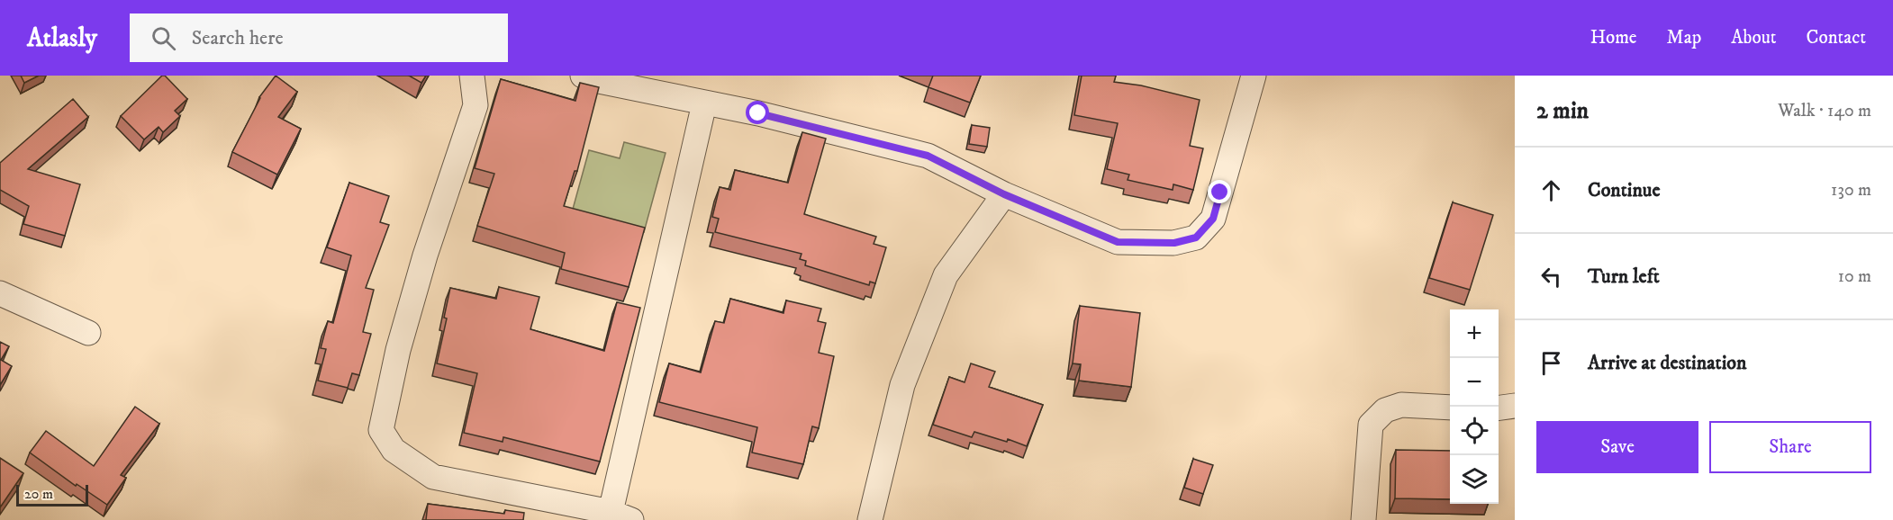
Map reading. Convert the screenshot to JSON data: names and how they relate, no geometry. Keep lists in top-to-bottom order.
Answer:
{
  "scale_bar": "20 m",
  "page": {
    "header": "Atlasly",
    "search": "Search here",
    "nav": [
      "Home",
      "Map",
      "About",
      "Contact"
    ],
    "heading": ["2 min", "Walk · 140 m"],
    "list": [
      ["Continue", "130 m"],
      ["Turn left", "10 m"],
      "Arrive at destination"
    ],
    "map_buttons": ["+", "−"],
    "buttons": ["Save", "Share"],
    "scale": "20 m"
  }
}
